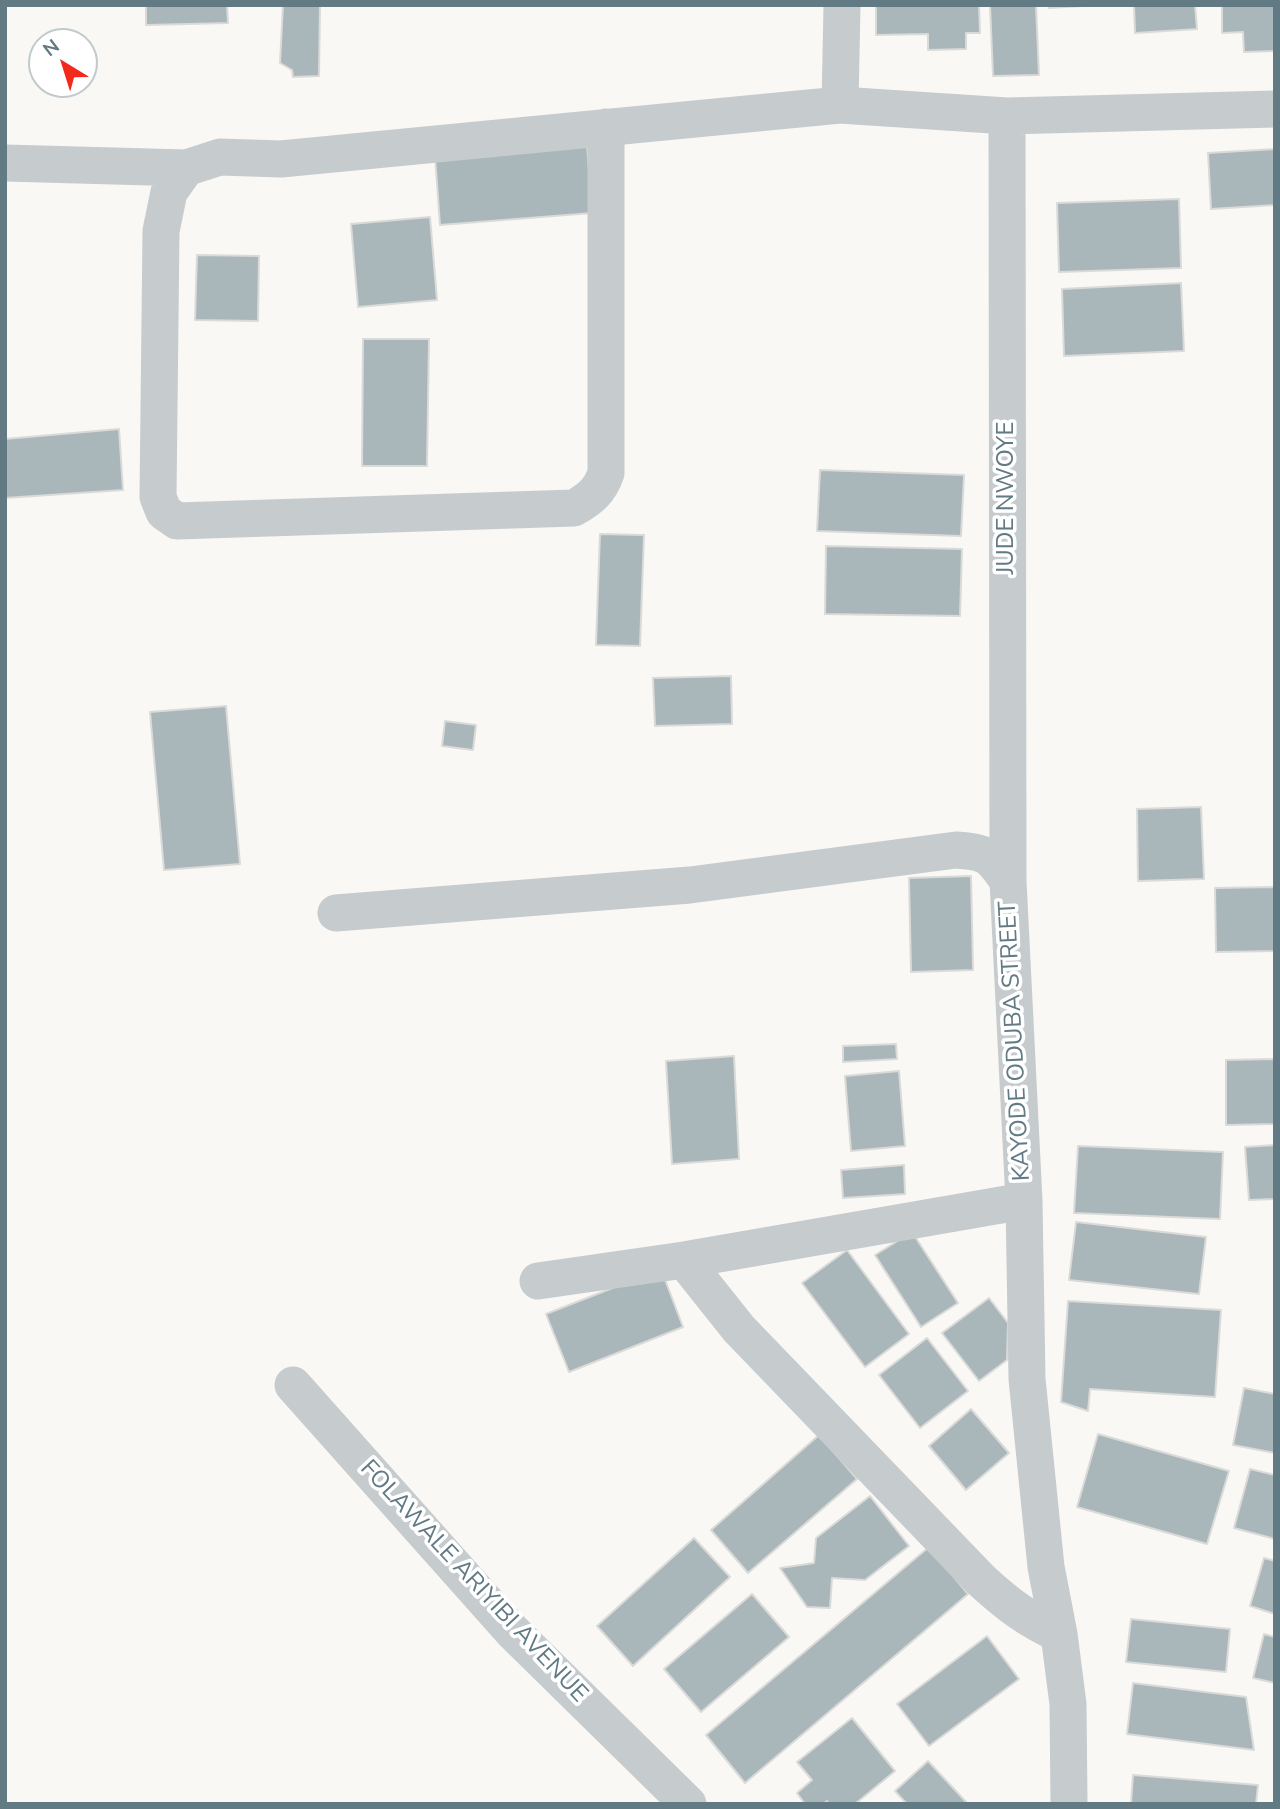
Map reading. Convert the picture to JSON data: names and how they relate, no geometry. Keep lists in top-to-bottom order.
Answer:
{
  "streets": {
    "street": ["JUDE NWOYE", "KAYODE ODUBA STREET", "FOLAWALE ARIYIBI AVENUE"]
  },
  "crossings": [
    ["JUDE NWOYE", "KAYODE ODUBA STREET"]
  ],
  "north": "top left"
}
